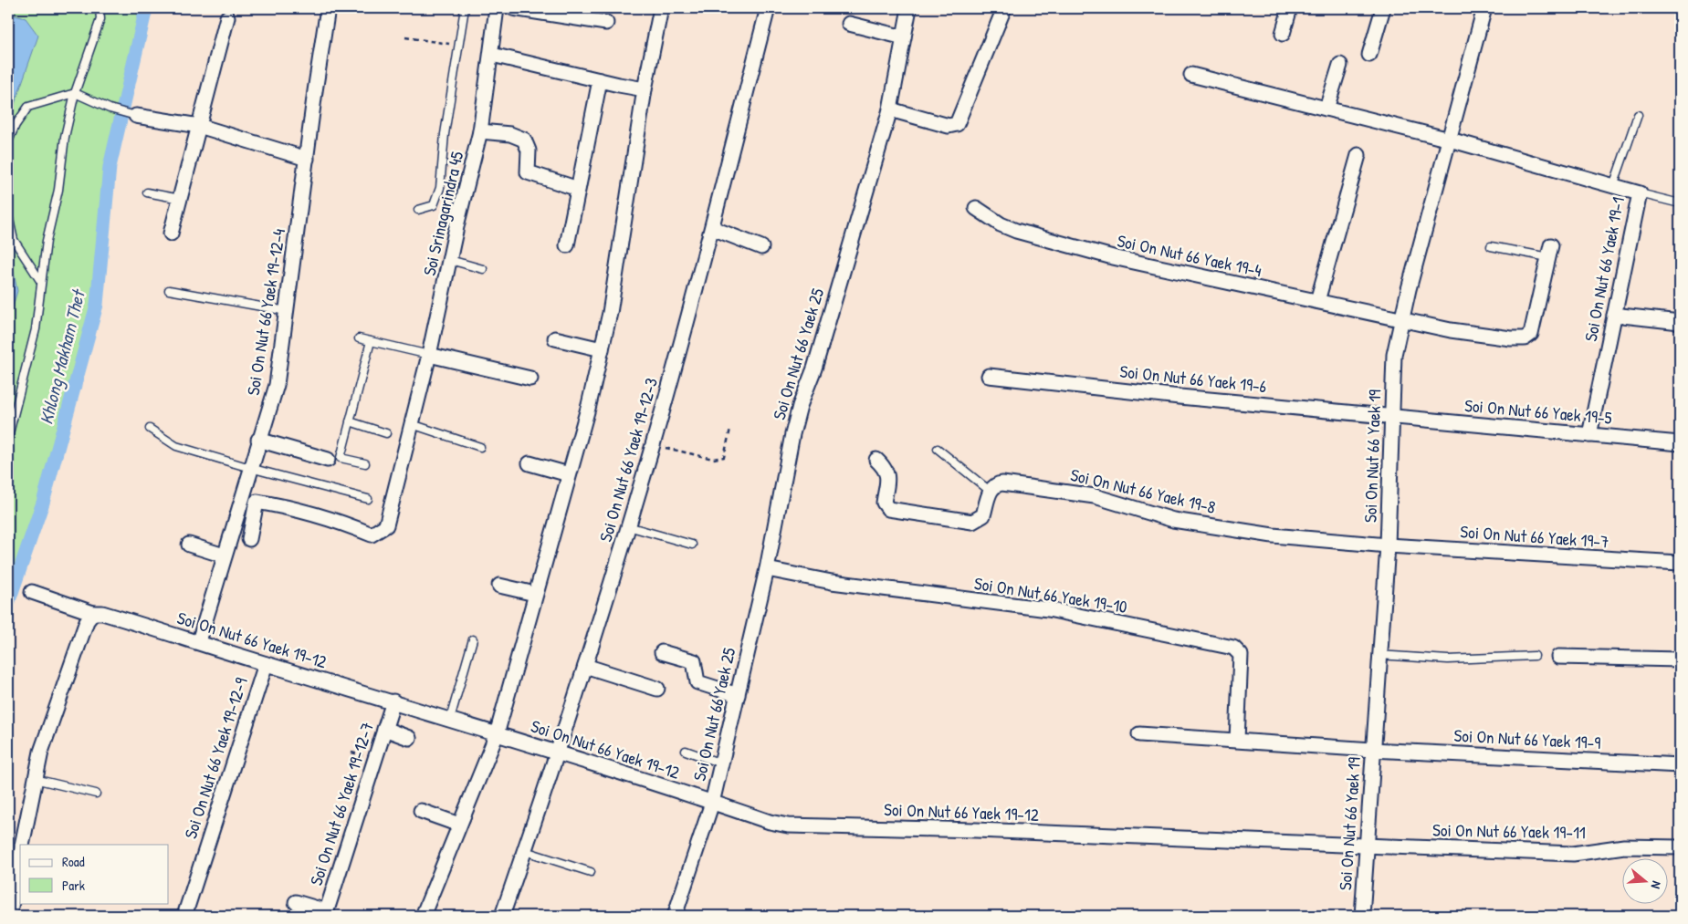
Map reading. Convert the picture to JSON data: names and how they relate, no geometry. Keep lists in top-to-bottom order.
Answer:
{
  "streets": {
    "street": [
      "Soi Srinagarindra 45",
      "Soi On Nut 66 Yaek 19-4",
      "Soi On Nut 66 Yaek 19-1",
      "Soi On Nut 66 Yaek 19-12-4",
      "Soi On Nut 66 Yaek 25",
      "Soi On Nut 66 Yaek 19-6",
      "Soi On Nut 66 Yaek 19-5",
      "Soi On Nut 66 Yaek 19",
      "Soi On Nut 66 Yaek 19-12-3",
      "Soi On Nut 66 Yaek 19-8",
      "Soi On Nut 66 Yaek 19-7",
      "Soi On Nut 66 Yaek 19-10",
      "Soi On Nut 66 Yaek 19-12",
      "Soi On Nut 66 Yaek 19-9",
      "Soi On Nut 66 Yaek 19-12-9",
      "Soi On Nut 66 Yaek 19-12-7",
      "Soi On Nut 66 Yaek 19-11"
    ]
  },
  "crossings": [
    ["Soi On Nut 66 Yaek 19-4", "Soi On Nut 66 Yaek 19"],
    ["Soi On Nut 66 Yaek 19-1", "Soi On Nut 66 Yaek 19-5"],
    ["Soi On Nut 66 Yaek 19-1", "Soi On Nut 66 Yaek 19"],
    ["Soi On Nut 66 Yaek 19-12-4", "Soi On Nut 66 Yaek 19-12"],
    ["Soi On Nut 66 Yaek 25", "Soi On Nut 66 Yaek 19-10"],
    ["Soi On Nut 66 Yaek 25", "Soi On Nut 66 Yaek 19-12"],
    ["Soi On Nut 66 Yaek 19-6", "Soi On Nut 66 Yaek 19-5"],
    ["Soi On Nut 66 Yaek 19-6", "Soi On Nut 66 Yaek 19"],
    ["Soi On Nut 66 Yaek 19-5", "Soi On Nut 66 Yaek 19"],
    ["Soi On Nut 66 Yaek 19", "Soi On Nut 66 Yaek 19-8"],
    ["Soi On Nut 66 Yaek 19", "Soi On Nut 66 Yaek 19-7"],
    ["Soi On Nut 66 Yaek 19", "Soi On Nut 66 Yaek 19-12"],
    ["Soi On Nut 66 Yaek 19", "Soi On Nut 66 Yaek 19-9"],
    ["Soi On Nut 66 Yaek 19", "Soi On Nut 66 Yaek 19-11"],
    ["Soi On Nut 66 Yaek 19-12-3", "Soi On Nut 66 Yaek 19-12"],
    ["Soi On Nut 66 Yaek 19-8", "Soi On Nut 66 Yaek 19-7"],
    ["Soi On Nut 66 Yaek 19-12", "Soi On Nut 66 Yaek 19-12-9"],
    ["Soi On Nut 66 Yaek 19-12", "Soi On Nut 66 Yaek 19-12-7"],
    ["Soi On Nut 66 Yaek 19-12", "Soi On Nut 66 Yaek 19-11"]
  ],
  "water": ["Khlong Makham Thet"],
  "legend": ["Road", "Park"],
  "north": "right"
}
